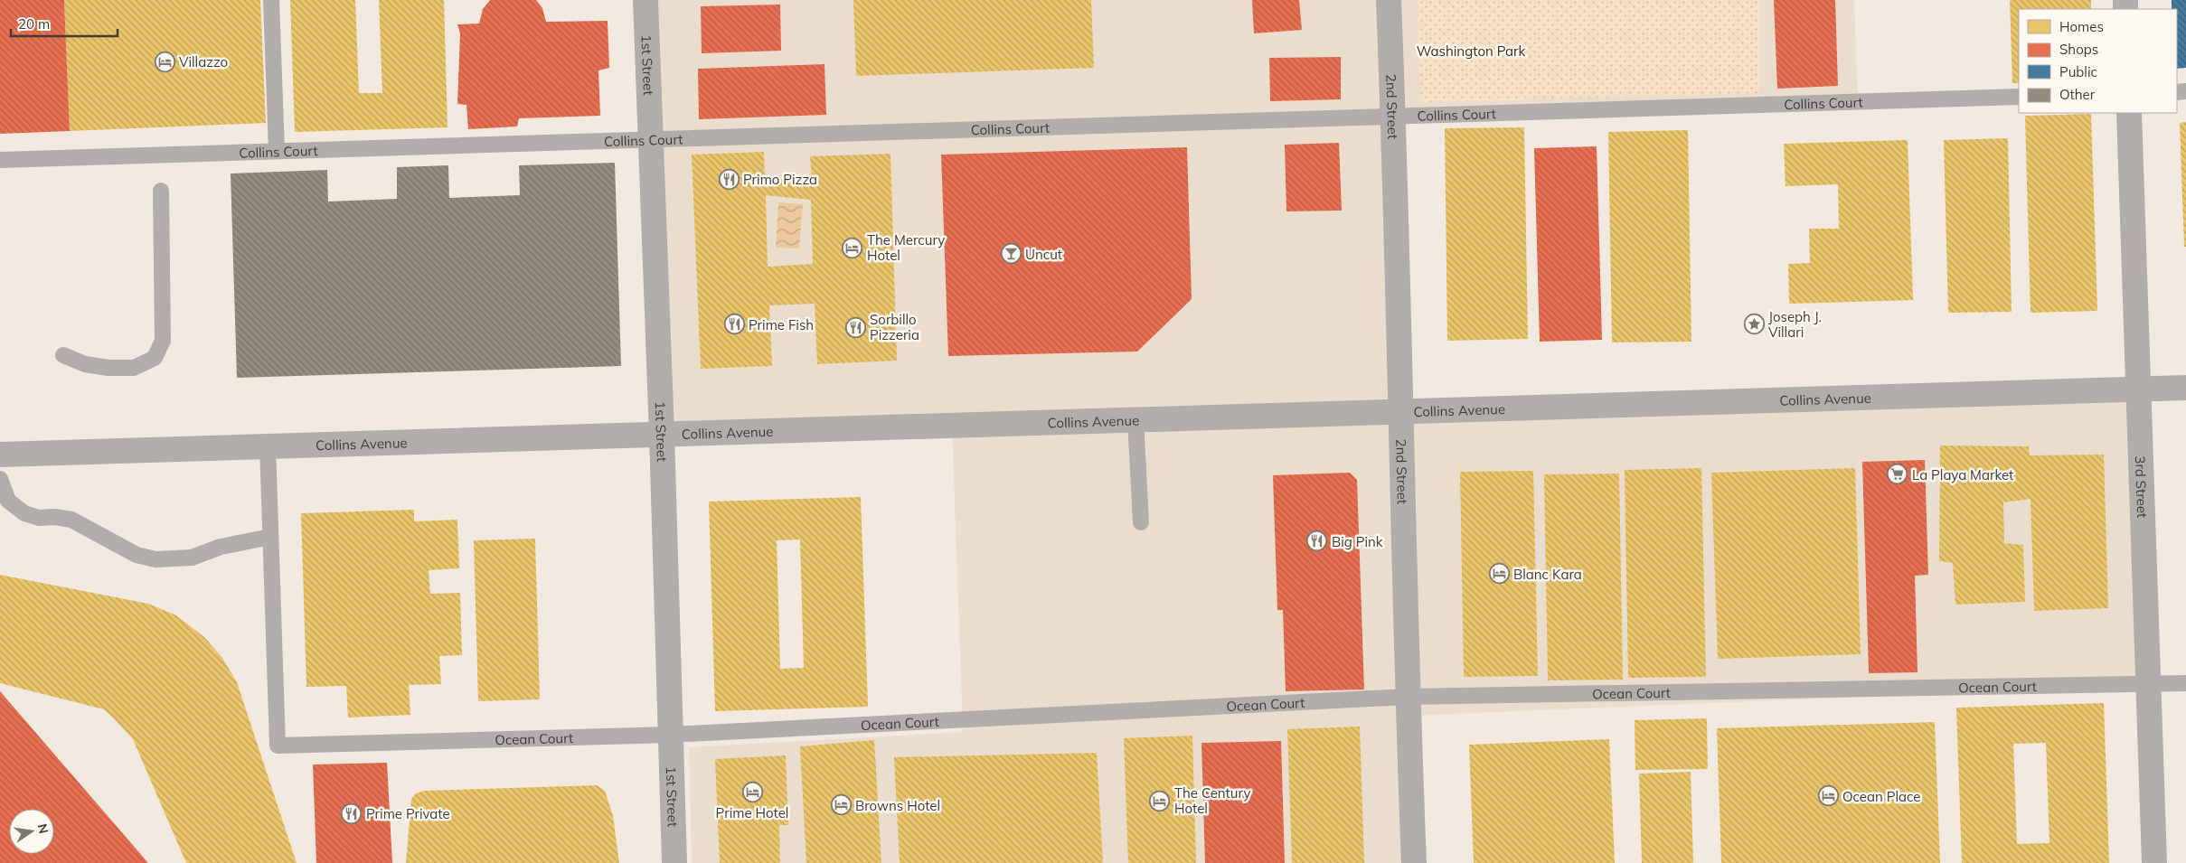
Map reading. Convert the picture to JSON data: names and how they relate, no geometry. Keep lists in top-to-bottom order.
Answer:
{
  "streets": {
    "street": [
      "1st Street",
      "2nd Street",
      "Collins Avenue",
      "3rd Street"
    ],
    "lane": ["Collins Court", "Ocean Court"]
  },
  "crossings": [
    ["1st Street", "Collins Court"],
    ["1st Street", "Collins Avenue"],
    ["1st Street", "Ocean Court"],
    ["Collins Court", "2nd Street"],
    ["2nd Street", "Collins Avenue"],
    ["2nd Street", "Ocean Court"],
    ["Collins Avenue", "3rd Street"],
    ["3rd Street", "Ocean Court"]
  ],
  "parks": ["Washington Park"],
  "places": {
    "hotel": [
      "Villazzo",
      "The Mercury Hotel",
      "Blanc Kara",
      "Prime Hotel",
      "Ocean Place",
      "The Century Hotel",
      "Browns Hotel"
    ],
    "restaurant": [
      "Primo Pizza",
      "Prime Fish",
      "Sorbillo Pizzeria",
      "Big Pink",
      "Prime Private"
    ],
    "bar": ["Uncut"],
    "place": ["Joseph J. Villari"],
    "supermarket": ["La Playa Market"]
  },
  "legend": [
    "Homes",
    "Shops",
    "Public",
    "Other"
  ],
  "scale_bar": "20 m",
  "north": "right"
}
